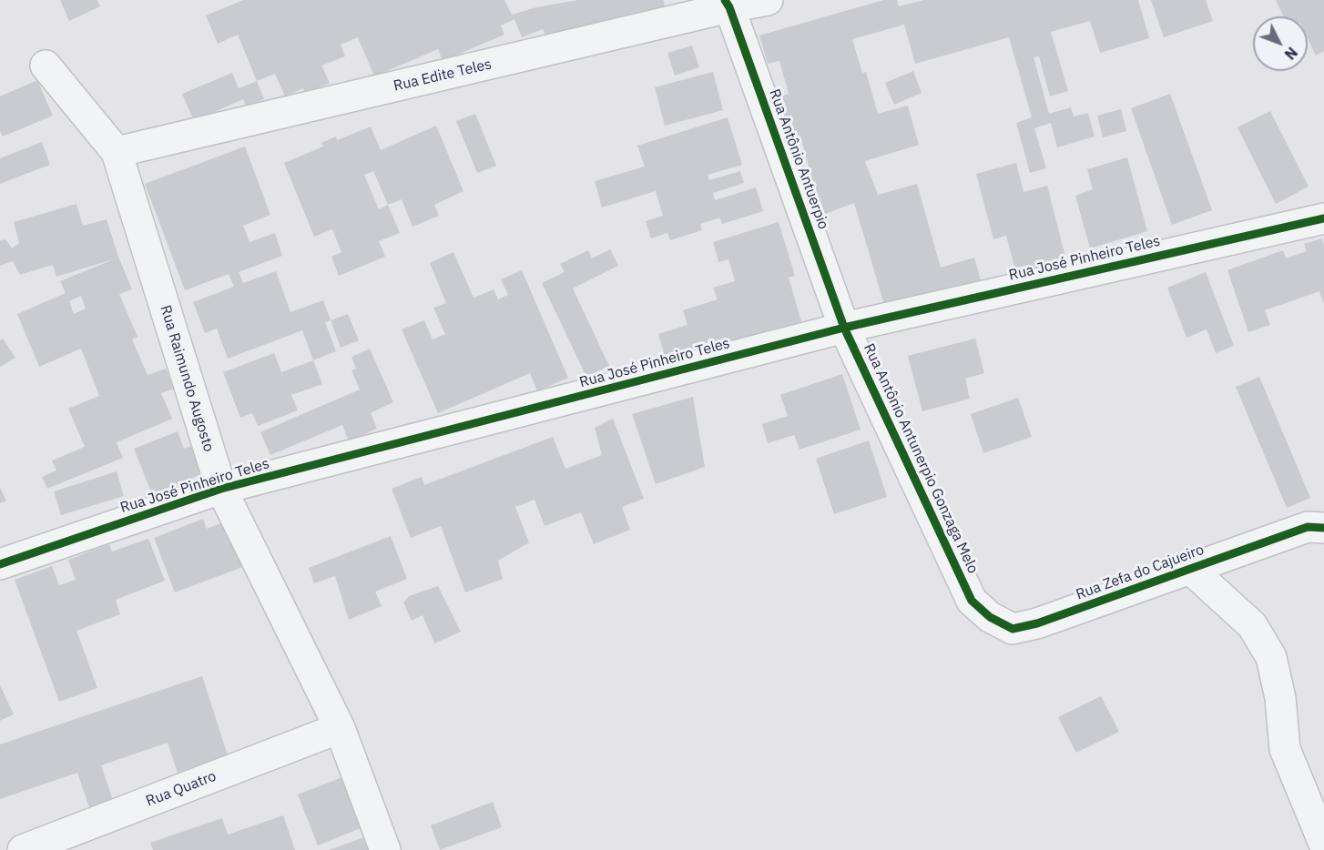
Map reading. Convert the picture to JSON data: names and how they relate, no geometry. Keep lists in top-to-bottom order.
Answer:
{
  "streets": {
    "street": [
      "Rua Edite Teles",
      "Rua Antônio Antuerpio",
      "Rua José Pinheiro Teles",
      "Rua Raimundo Augosto",
      "Rua Antônio Antunerpio Gonzaga Melo",
      "Rua Zefa do Cajueiro",
      "Rua Quatro"
    ]
  },
  "crossings": [
    ["Rua Edite Teles", "Rua Antônio Antuerpio"],
    ["Rua Edite Teles", "Rua Raimundo Augosto"],
    ["Rua Antônio Antuerpio", "Rua José Pinheiro Teles"],
    ["Rua Antônio Antuerpio", "Rua Antônio Antunerpio Gonzaga Melo"],
    ["Rua José Pinheiro Teles", "Rua Raimundo Augosto"],
    ["Rua José Pinheiro Teles", "Rua Antônio Antunerpio Gonzaga Melo"],
    ["Rua Raimundo Augosto", "Rua Quatro"],
    ["Rua Antônio Antunerpio Gonzaga Melo", "Rua Zefa do Cajueiro"]
  ],
  "north": "bottom right"
}
